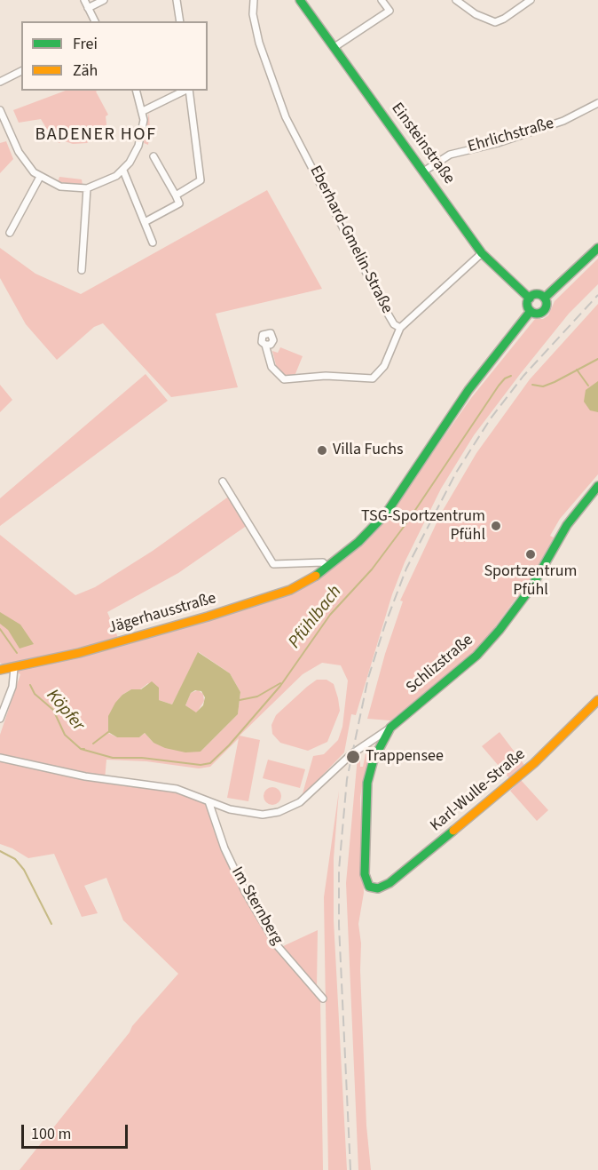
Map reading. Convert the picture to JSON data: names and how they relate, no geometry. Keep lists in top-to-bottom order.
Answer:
{
  "streets": {
    "street": [
      "Ehrlichstraße",
      "Einsteinstraße",
      "Eberhard-Gmelin-Straße",
      "Jägerhausstraße",
      "Schlizstraße",
      "Karl-Wulle-Straße",
      "Im Sternberg"
    ]
  },
  "crossings": [
    ["Ehrlichstraße", "Einsteinstraße"],
    ["Einsteinstraße", "Jägerhausstraße"],
    ["Schlizstraße", "Karl-Wulle-Straße"]
  ],
  "districts": ["BADENER HOF"],
  "water": ["Pfühlbach", "Köpfer"],
  "places": [
    "Villa Fuchs",
    "TSG-Sportzentrum Pfühl",
    "Sportzentrum Pfühl",
    "Trappensee"
  ],
  "legend": ["Frei", "Zäh"],
  "scale_bar": "100 m"
}
